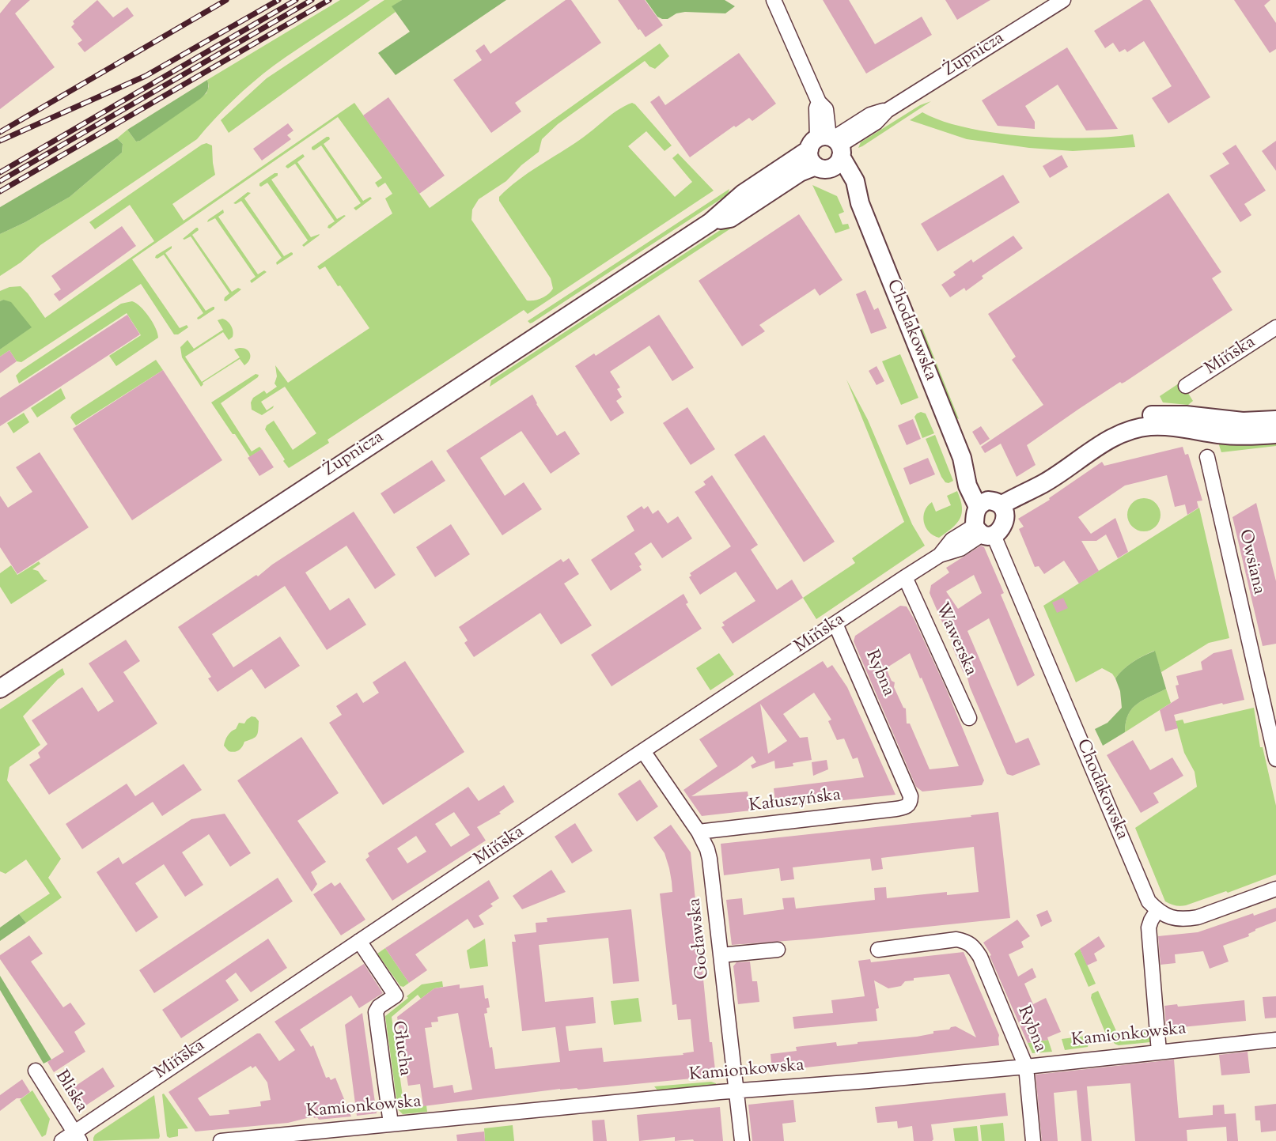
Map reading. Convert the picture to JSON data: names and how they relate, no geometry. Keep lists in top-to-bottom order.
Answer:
{
  "streets": {
    "street": [
      "Żupnicza",
      "Chodakowska",
      "Mińska",
      "Owsiana",
      "Wawerska",
      "Rybna",
      "Kałuszyńska",
      "Gocławska",
      "Kamionkowska",
      "Głucha",
      "Bliska"
    ]
  },
  "crossings": [
    ["Żupnicza", "Chodakowska"],
    ["Chodakowska", "Mińska"],
    ["Mińska", "Wawerska"],
    ["Mińska", "Rybna"],
    ["Mińska", "Gocławska"],
    ["Mińska", "Głucha"],
    ["Mińska", "Bliska"],
    ["Rybna", "Kałuszyńska"],
    ["Rybna", "Kamionkowska"],
    ["Kałuszyńska", "Gocławska"],
    ["Gocławska", "Kamionkowska"],
    ["Kamionkowska", "Głucha"]
  ]
}
